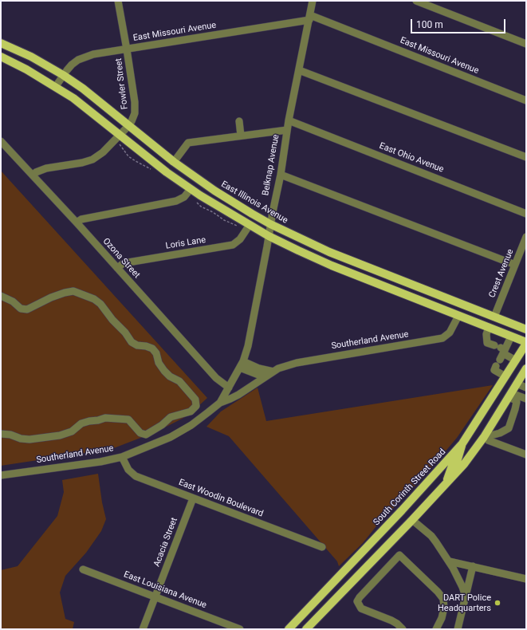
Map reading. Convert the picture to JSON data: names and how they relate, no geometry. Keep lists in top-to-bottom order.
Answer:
{
  "streets": {
    "main road": ["East Illinois Avenue", "South Corinth Street Road"],
    "street": [
      "East Missouri Avenue",
      "Fowler Street",
      "East Ohio Avenue",
      "Belknap Avenue",
      "Loris Lane",
      "Ozona Street",
      "Crest Avenue",
      "Southerland Avenue",
      "East Woodin Boulevard",
      "Acacia Street",
      "East Louisiana Avenue"
    ]
  },
  "crossings": [
    ["East Missouri Avenue", "Fowler Street"],
    ["East Missouri Avenue", "Belknap Avenue"],
    ["East Missouri Avenue", "East Illinois Avenue"],
    ["Fowler Street", "East Illinois Avenue"],
    ["East Ohio Avenue", "Belknap Avenue"],
    ["Belknap Avenue", "East Illinois Avenue"],
    ["Belknap Avenue", "Ozona Street"],
    ["Belknap Avenue", "Southerland Avenue"],
    ["East Illinois Avenue", "Crest Avenue"],
    ["Loris Lane", "Ozona Street"],
    ["Southerland Avenue", "East Woodin Boulevard"],
    ["East Woodin Boulevard", "Acacia Street"],
    ["Acacia Street", "East Louisiana Avenue"]
  ],
  "places": ["DART Police Headquarters"],
  "scale_bar": "100 m"
}
